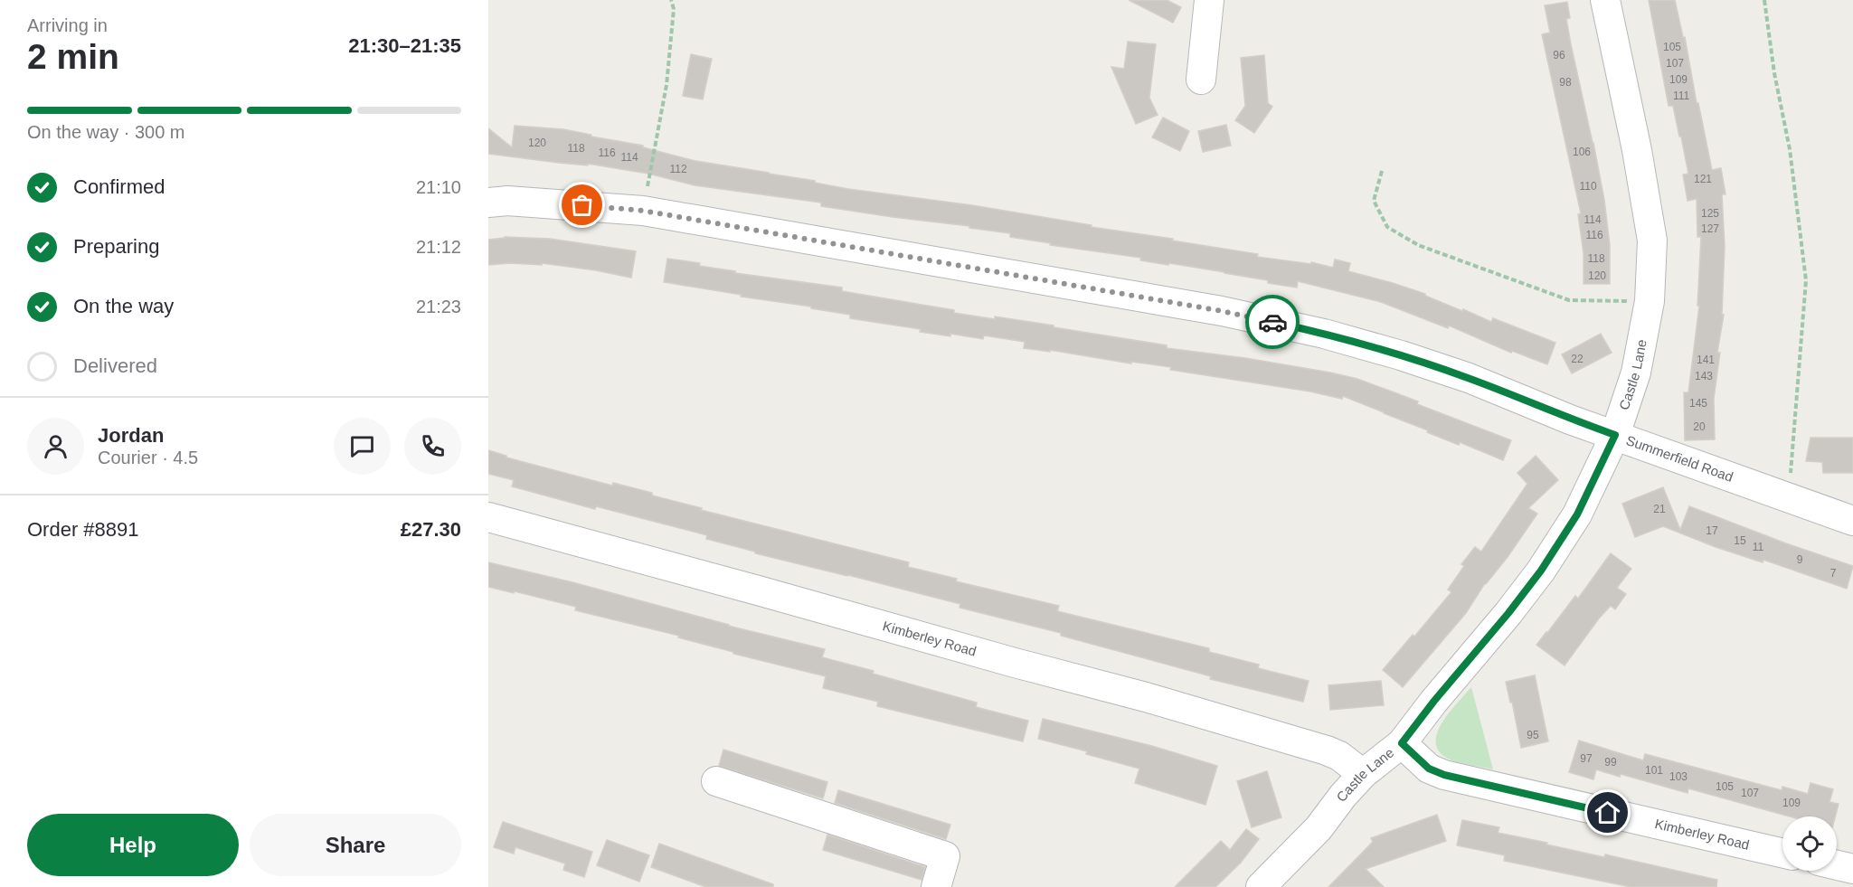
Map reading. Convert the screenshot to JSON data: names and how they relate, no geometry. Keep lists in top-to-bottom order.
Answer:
{
  "streets": {
    "street": ["Castle Lane", "Summerfield Road", "Kimberley Road"]
  },
  "crossings": [
    ["Castle Lane", "Summerfield Road"],
    ["Castle Lane", "Kimberley Road"]
  ],
  "house_numbers": [
    "105",
    "96",
    "107",
    "109",
    "98",
    "111",
    "120",
    "118",
    "106",
    "116",
    "114",
    "112",
    "121",
    "110",
    "125",
    "114",
    "127",
    "116",
    "118",
    "120",
    "22",
    "141",
    "143",
    "145",
    "20",
    "21",
    "17",
    "15",
    "11",
    "9",
    "7",
    "95",
    "97",
    "99",
    "101",
    "103",
    "105",
    "107",
    "109"
  ],
  "page": {
    "heading": ["2 min", "Arriving in", "21:30–21:35"],
    "panel": [
      "Jordan",
      "Courier · 4.5",
      "Order #8891",
      "£27.30"
    ],
    "bar": "On the way · 300 m",
    "list": [
      ["Confirmed", "21:10"],
      ["Preparing", "21:12"],
      ["On the way", "21:23"],
      "Delivered"
    ],
    "buttons": ["Help", "Share"]
  }
}
